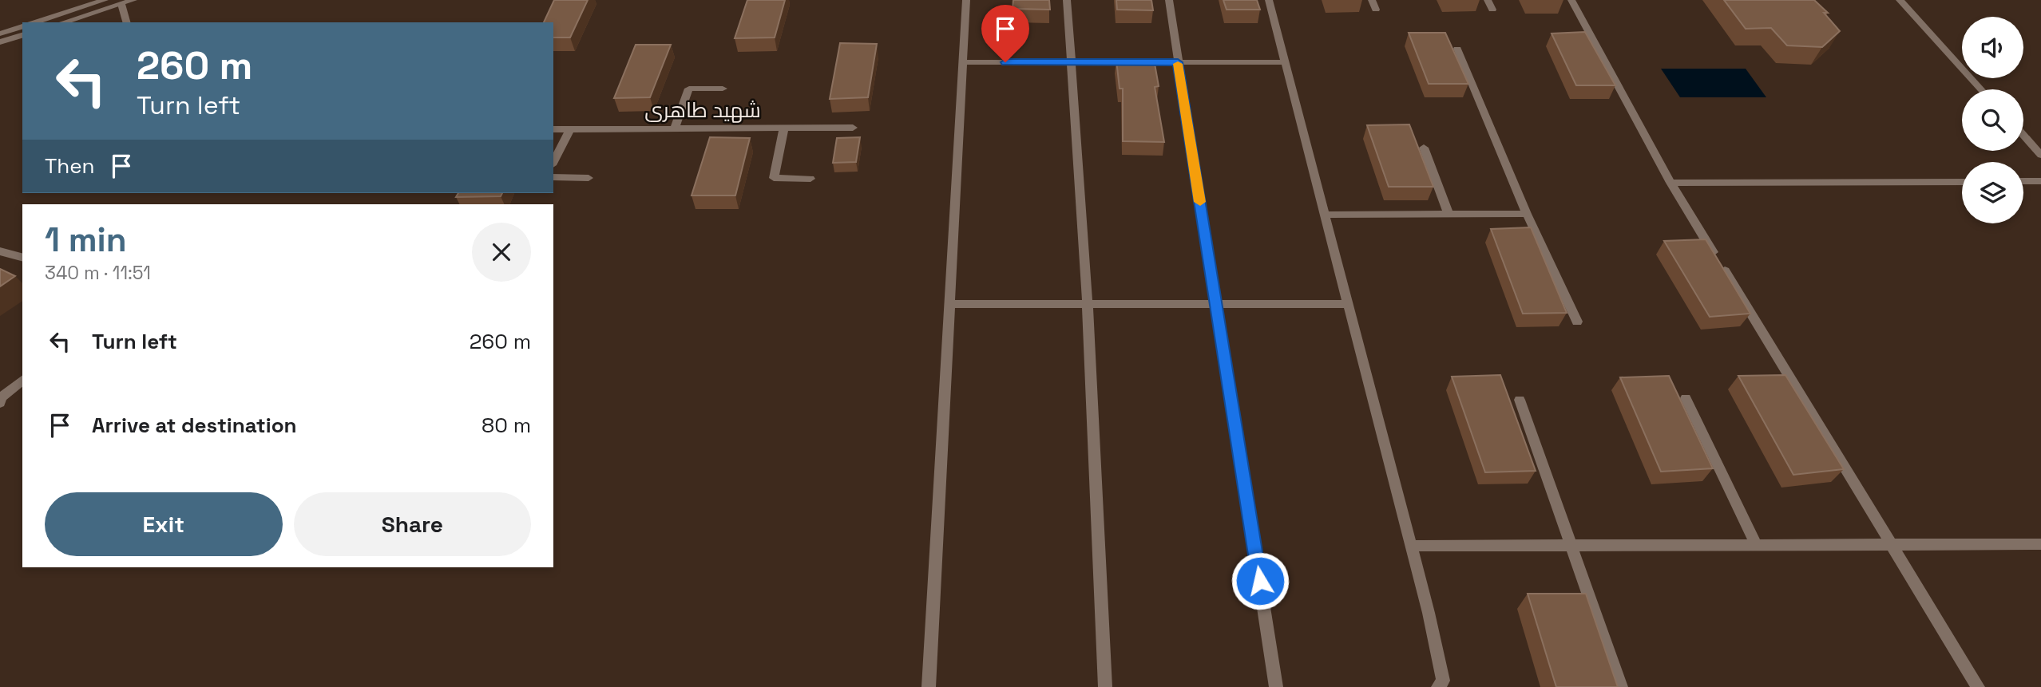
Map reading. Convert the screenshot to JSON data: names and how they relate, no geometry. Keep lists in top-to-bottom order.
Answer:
{
  "streets": {
    "street": ["شهید طاهری"]
  },
  "page": {
    "turn": ["260 m", "Turn left"],
    "then": "Then",
    "heading": ["1 min", "340 m · 11:51"],
    "list": [
      {
        "name": "Turn left",
        "value": "260 m"
      },
      {
        "name": "Arrive at destination",
        "value": "80 m"
      }
    ],
    "buttons": ["Exit", "Share"]
  }
}
